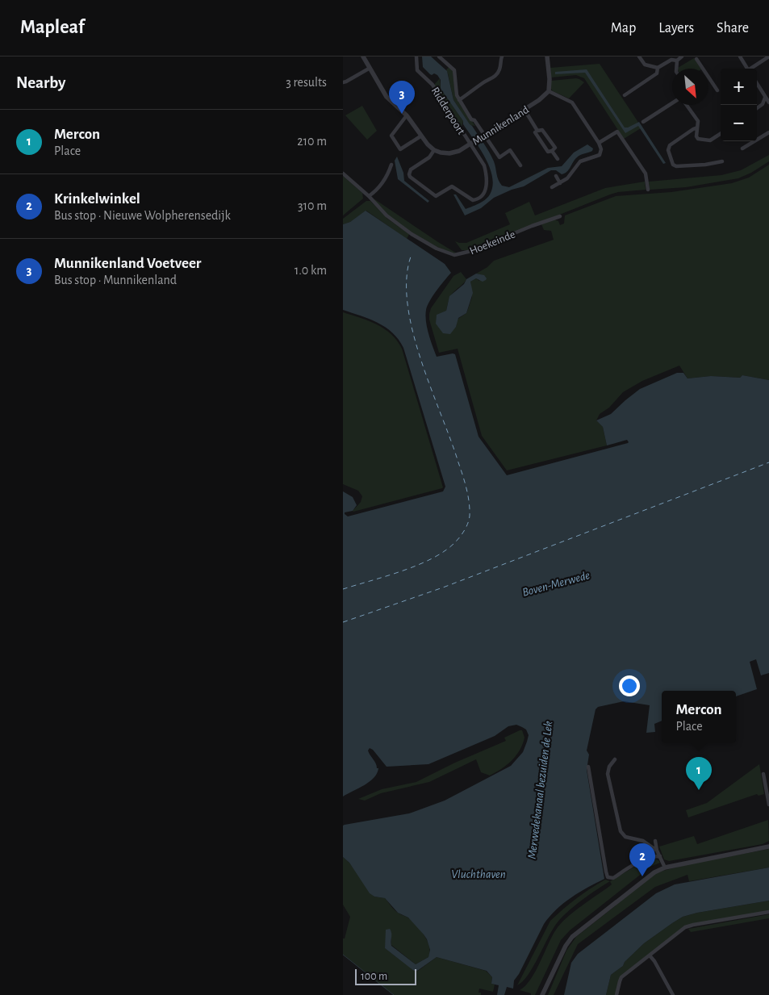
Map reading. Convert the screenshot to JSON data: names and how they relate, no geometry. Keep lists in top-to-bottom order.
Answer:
{
  "streets": {
    "street": ["Ridderpoort", "Munnikenland", "Hoekeinde"]
  },
  "crossings": [
    ["Ridderpoort", "Munnikenland"]
  ],
  "water": ["Boven-Merwede", "Merwedekanaal bezuiden de Lek", "Vluchthaven"],
  "scale_bar": "100 m",
  "north": "bottom right",
  "page": {
    "header": "Mapleaf",
    "nav": ["Map", "Layers", "Share"],
    "heading": ["Nearby", "3 results"],
    "map_buttons": ["+", "−"],
    "pins": ["3", "1", "2"],
    "list": [
      {
        "mark": "1",
        "name": "Mercon",
        "note": "Place",
        "value": "210 m"
      },
      {
        "mark": "2",
        "name": "Krinkelwinkel",
        "note": "Bus stop · Nieuwe Wolpherensedijk",
        "value": "310 m"
      },
      {
        "mark": "3",
        "name": "Munnikenland Voetveer",
        "note": "Bus stop · Munnikenland",
        "value": "1.0 km"
      }
    ],
    "popup": ["Mercon", "Place"],
    "scale": "100 m"
  }
}
